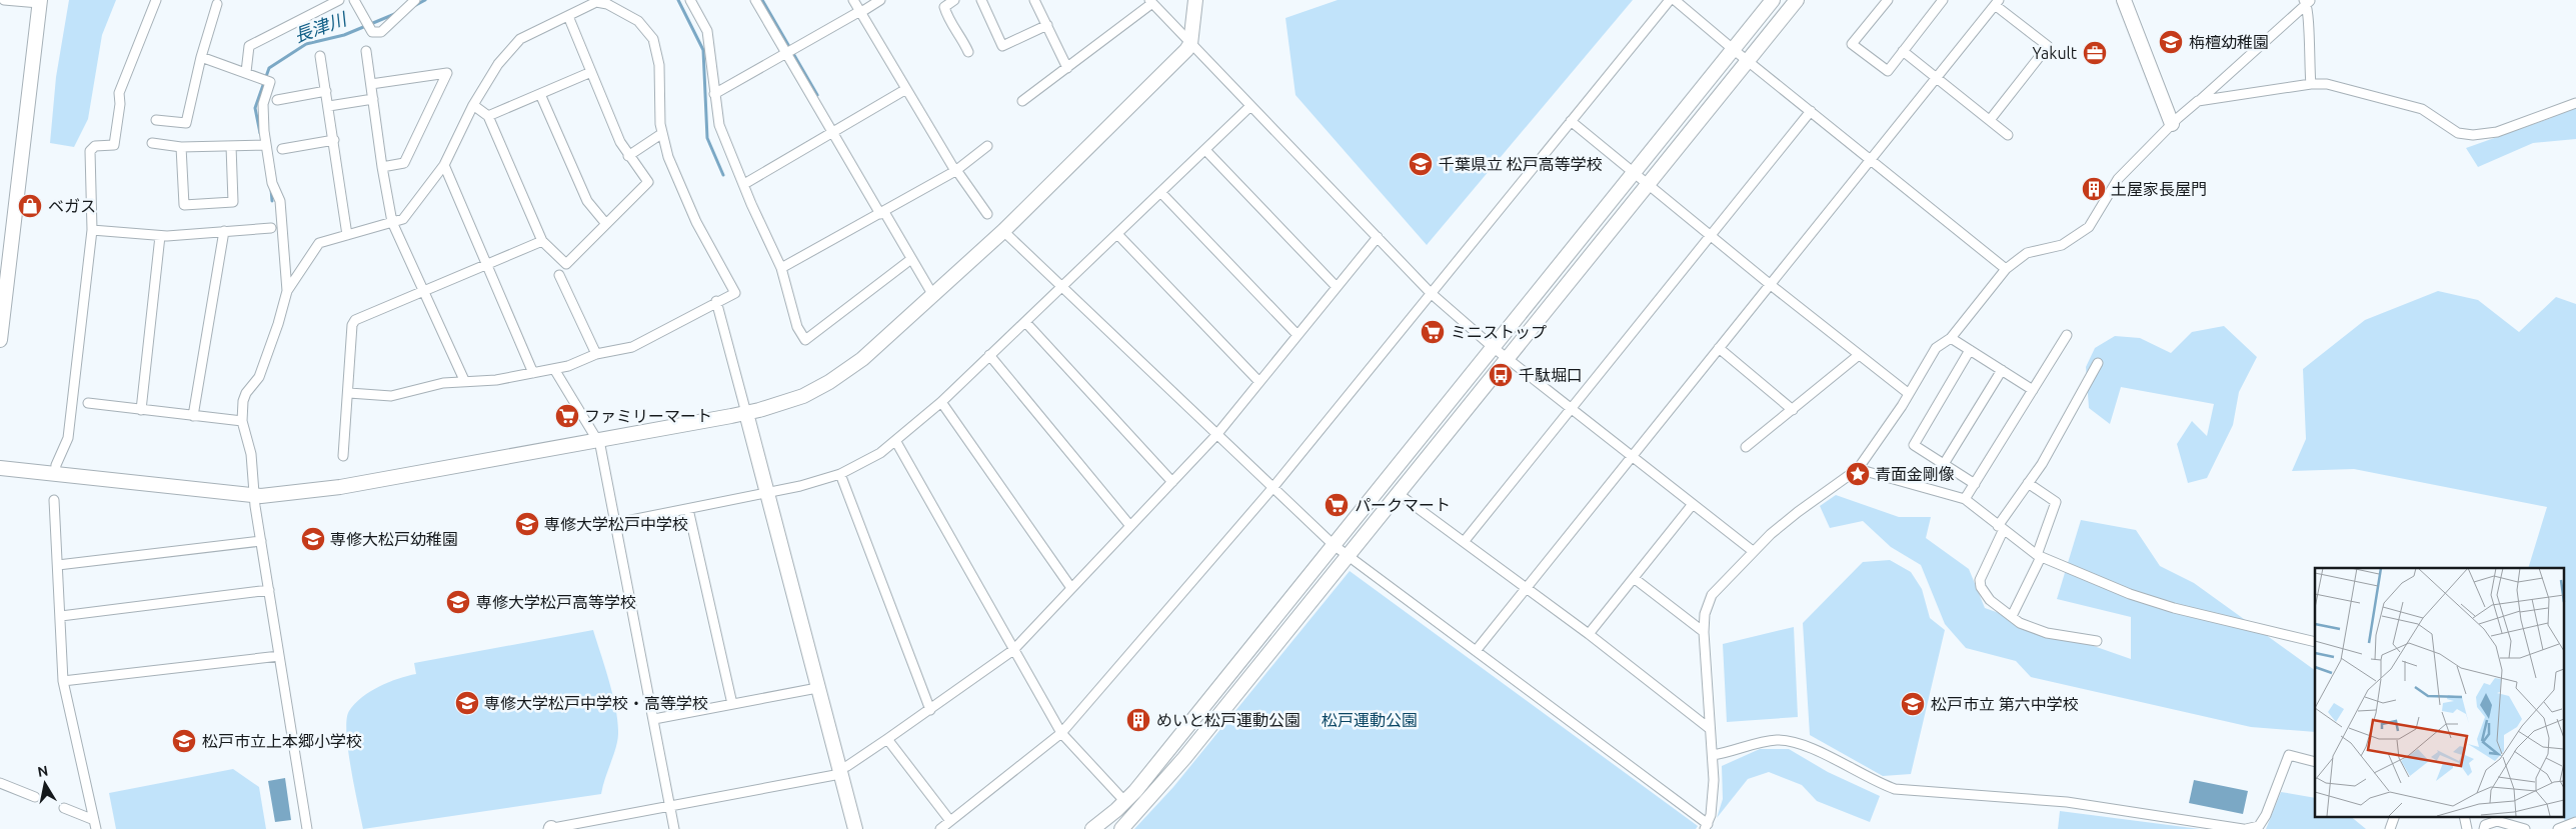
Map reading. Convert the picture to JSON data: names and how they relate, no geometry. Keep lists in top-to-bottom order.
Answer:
{
  "water": ["長津川"],
  "parks": ["松戸運動公園"],
  "places": {
    "school or university": [
      "栴檀幼稚園",
      "千葉県立 松戸高等学校",
      "専修大学松戸中学校",
      "専修大松戸幼稚園",
      "専修大学松戸高等学校",
      "専修大学松戸中学校・高等学校",
      "松戸市立 第六中学校",
      "松戸市立上本郷小学校"
    ],
    "office": ["Yakult"],
    "building": ["土屋家長屋門", "めいと松戸運動公園"],
    "shop": ["ベガス"],
    "supermarket": ["ミニストップ", "ファミリーマート", "パークマート"],
    "bus stop": ["千駄堀口"],
    "place": ["青面金剛像"]
  },
  "north": "top"
}
